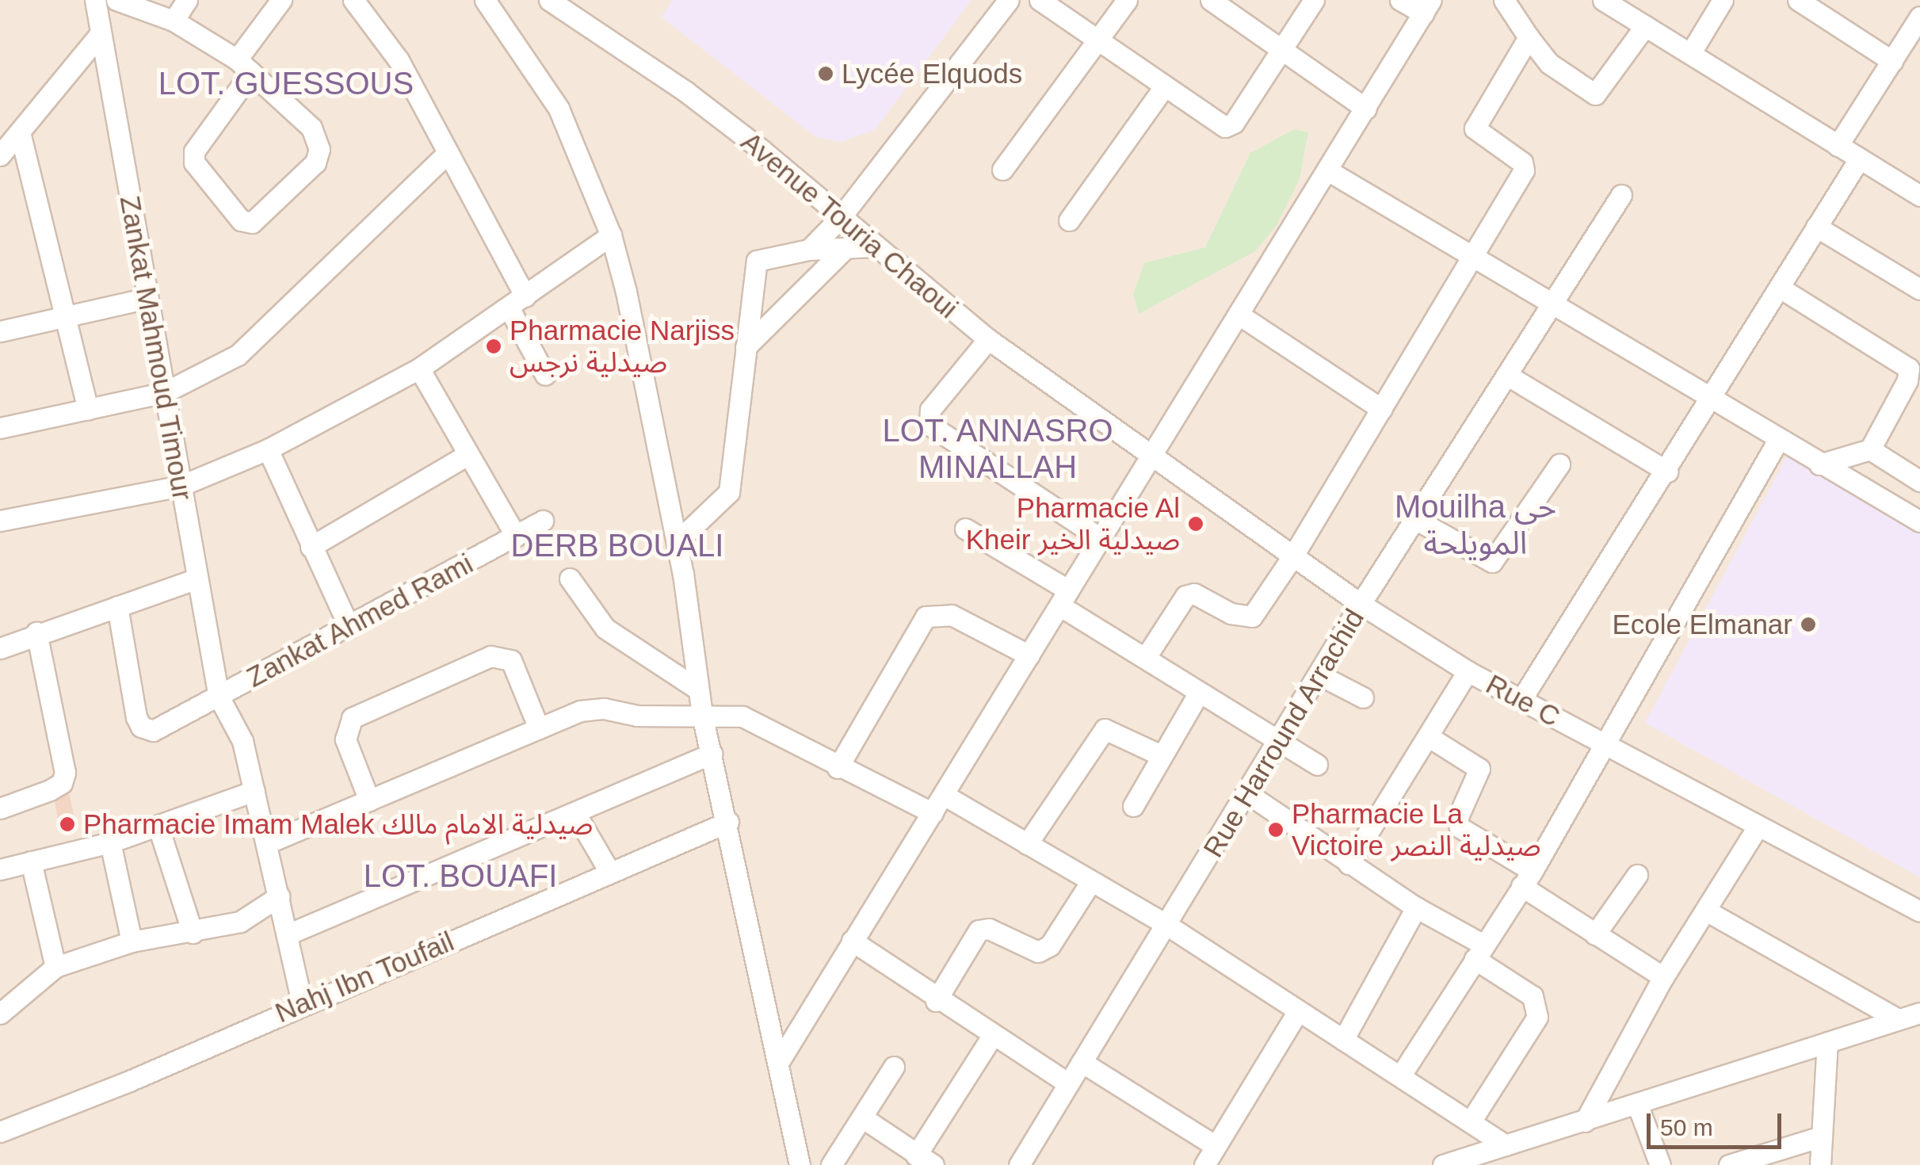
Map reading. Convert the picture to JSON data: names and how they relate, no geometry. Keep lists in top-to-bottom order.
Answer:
{
  "streets": {
    "street": [
      "Avenue Touria Chaoui",
      "Zankat Mahmoud Timour",
      "Zankat Ahmed Rami",
      "Rue C",
      "Rue Harround Arrachid",
      "Nahj Ibn Toufail"
    ]
  },
  "crossings": [
    ["Avenue Touria Chaoui", "Rue C"],
    ["Zankat Mahmoud Timour", "Zankat Ahmed Rami"],
    ["Zankat Mahmoud Timour", "Nahj Ibn Toufail"],
    ["Rue C", "Rue Harround Arrachid"]
  ],
  "districts": [
    "LOT. GUESSOUS",
    "LOT. ANNASRO MINALLAH",
    "Mouilha حي المويلحة",
    "DERB BOUALI",
    "LOT. BOUAFI"
  ],
  "places": [
    "Lycée Elquods",
    "Pharmacie Narjiss صيدلية نرجس",
    "Pharmacie Al Kheir صيدلية الخير",
    "Ecole Elmanar",
    "Pharmacie Imam Malek صيدلية الامام مالك",
    "Pharmacie La Victoire صيدلية النصر"
  ],
  "scale_bar": "50 m"
}
